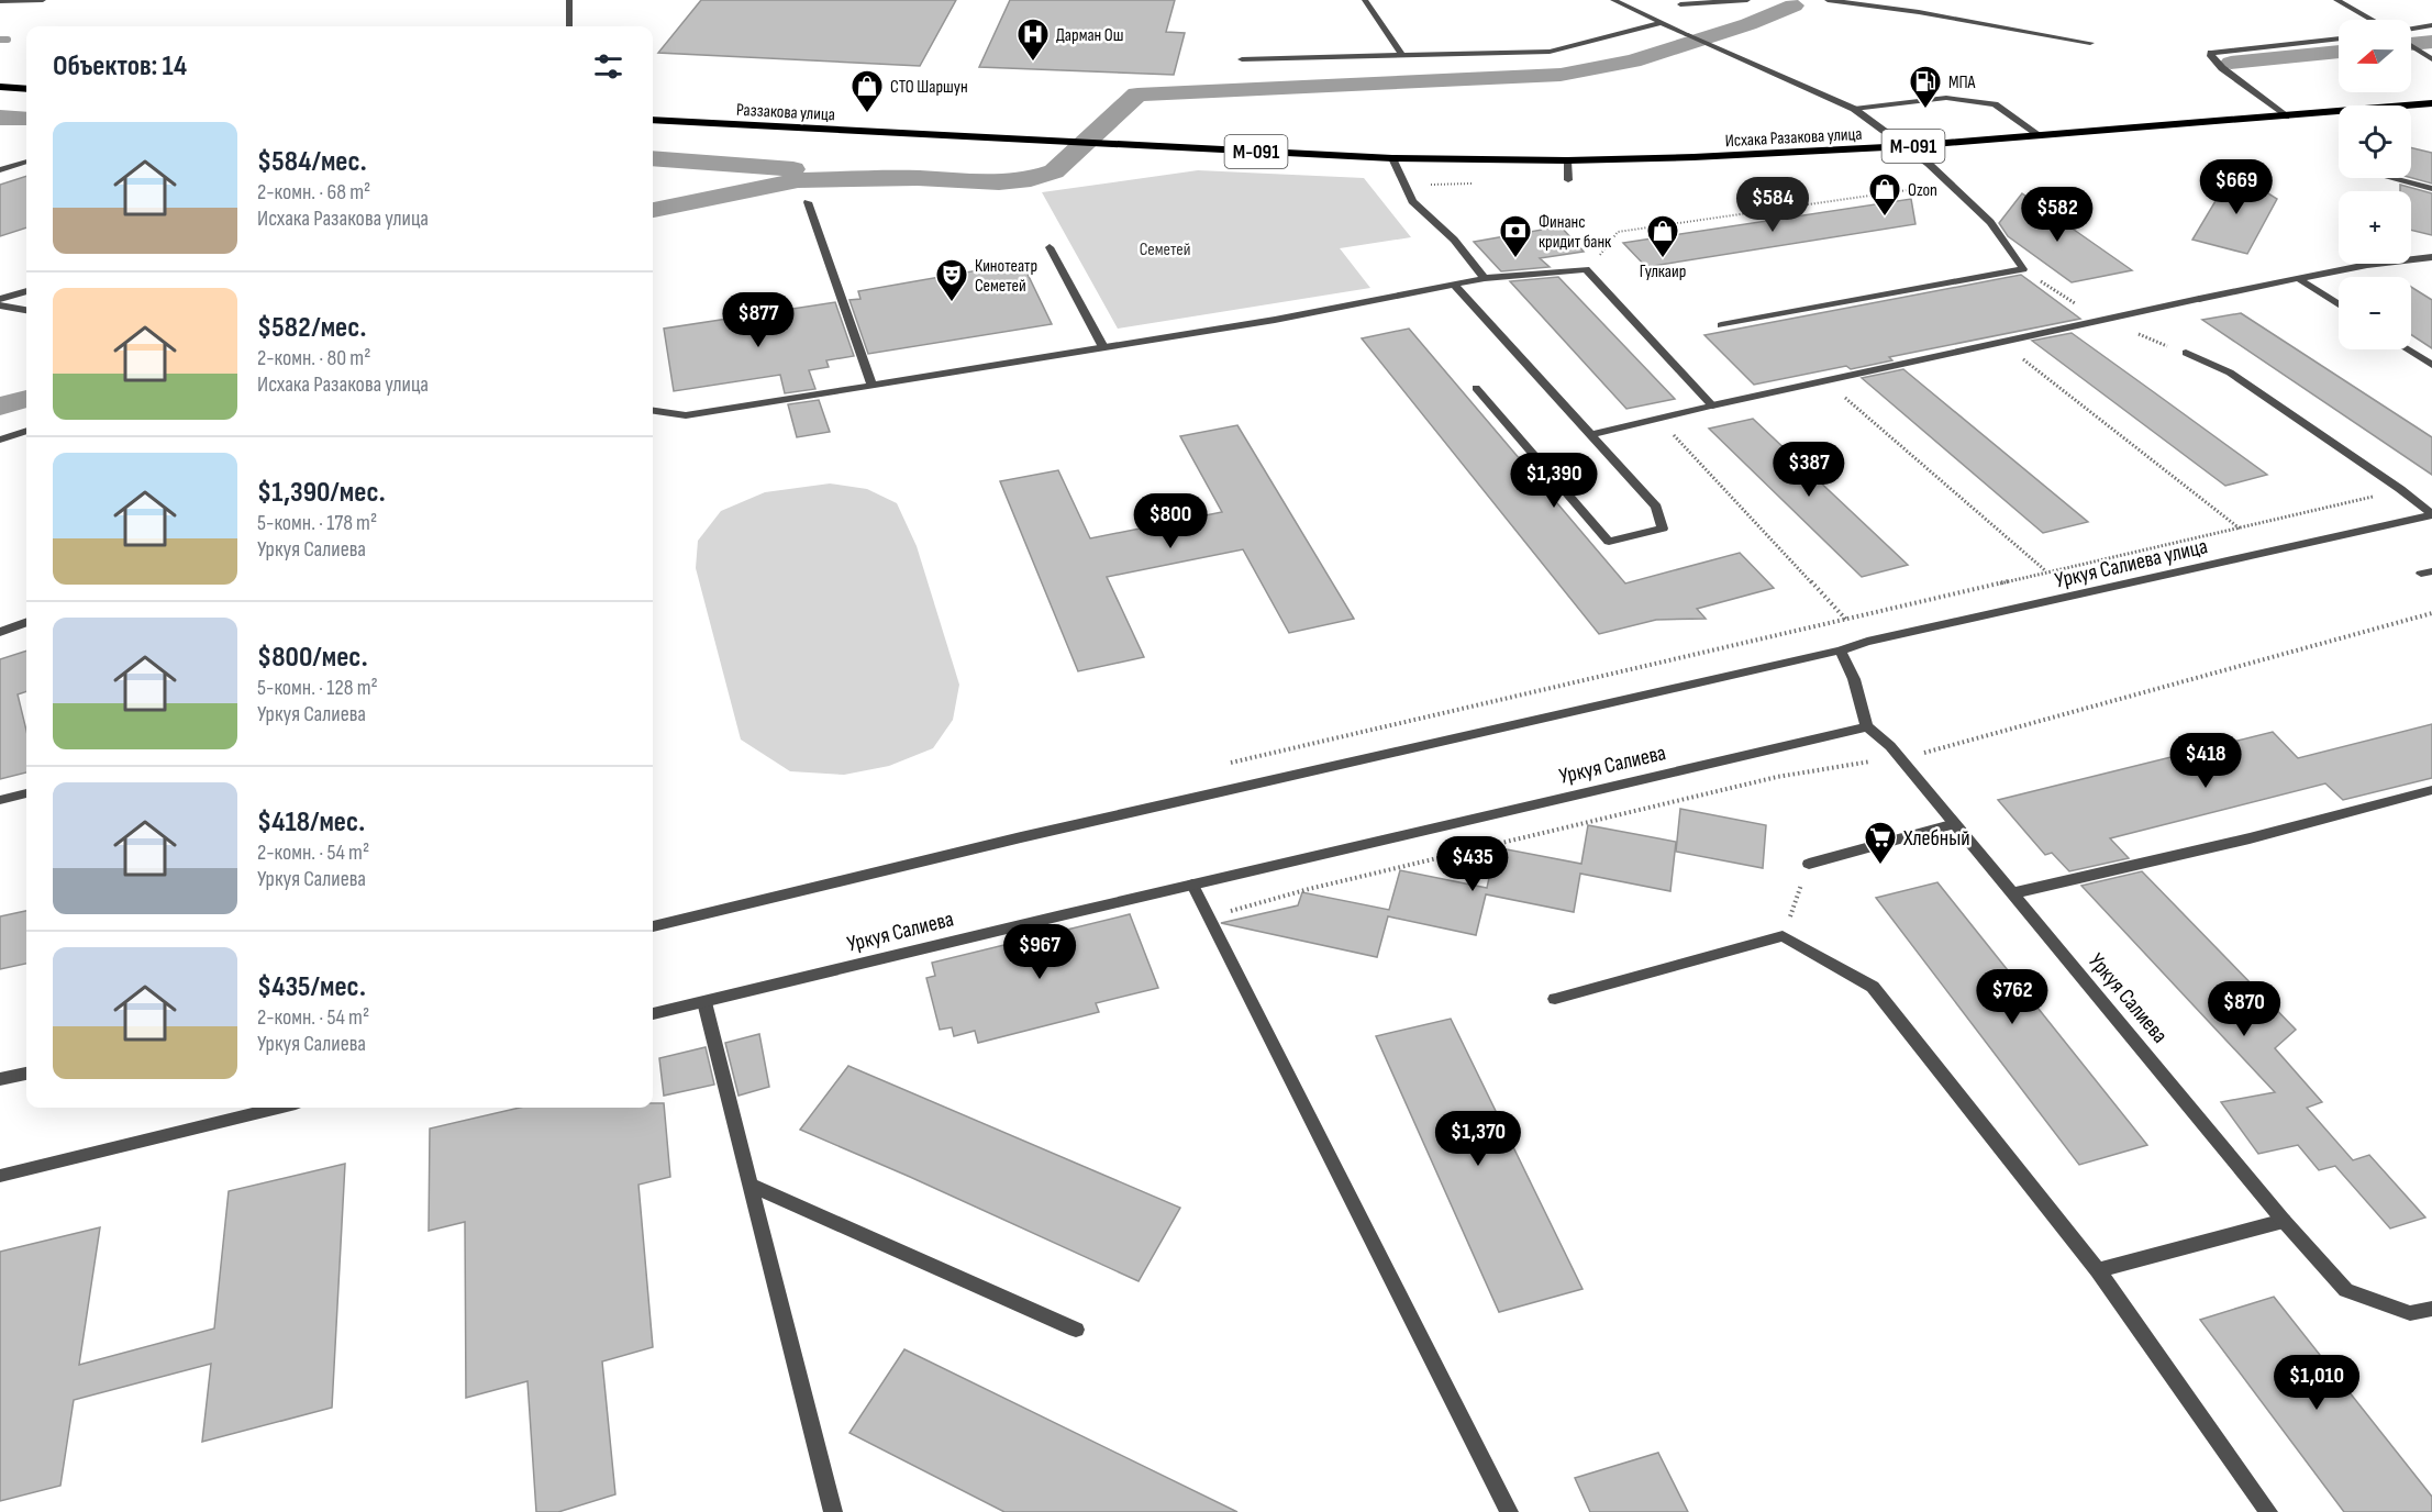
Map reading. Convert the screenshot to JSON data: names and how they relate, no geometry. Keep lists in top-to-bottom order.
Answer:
{
  "streets": {
    "main road": ["Раззакова улица", "Исхака Разакова улица", "М-091"],
    "street": ["Уркуя Салиева улица", "Уркуя Салиева"]
  },
  "crossings": [
    ["Раззакова улица", "Исхака Разакова улица"]
  ],
  "parks": ["Семетей"],
  "places": {
    "hospital": ["Дарман Ош"],
    "fuel station": ["МПА"],
    "shop": ["СТО Шаршун", "Ozon", "Гулкаир"],
    "bank": ["Финанс кридит банк"],
    "theatre": ["Кинотеатр Семетей"],
    "supermarket": ["Хлебный"]
  },
  "north": "left",
  "page": {
    "map_buttons": ["+", "−"],
    "heading": "Объектов: 14",
    "list": [
      {
        "name": "$584/мес.",
        "note": "2-комн. · 68 m² · Исхака Разакова улица"
      },
      {
        "name": "$582/мес.",
        "note": "2-комн. · 80 m² · Исхака Разакова улица"
      },
      {
        "name": "$1,390/мес.",
        "note": "5-комн. · 178 m² · Уркуя Салиева"
      },
      {
        "name": "$800/мес.",
        "note": "5-комн. · 128 m² · Уркуя Салиева"
      },
      {
        "name": "$418/мес.",
        "note": "2-комн. · 54 m² · Уркуя Салиева"
      },
      {
        "name": "$435/мес.",
        "note": "2-комн. · 54 m² · Уркуя Салиева"
      }
    ],
    "price": [
      "$669",
      "$584",
      "$582",
      "$877",
      "$387",
      "$1,390",
      "$800",
      "$418",
      "$435",
      "$967",
      "$762",
      "$870",
      "$1,370",
      "$1,010"
    ]
  }
}
